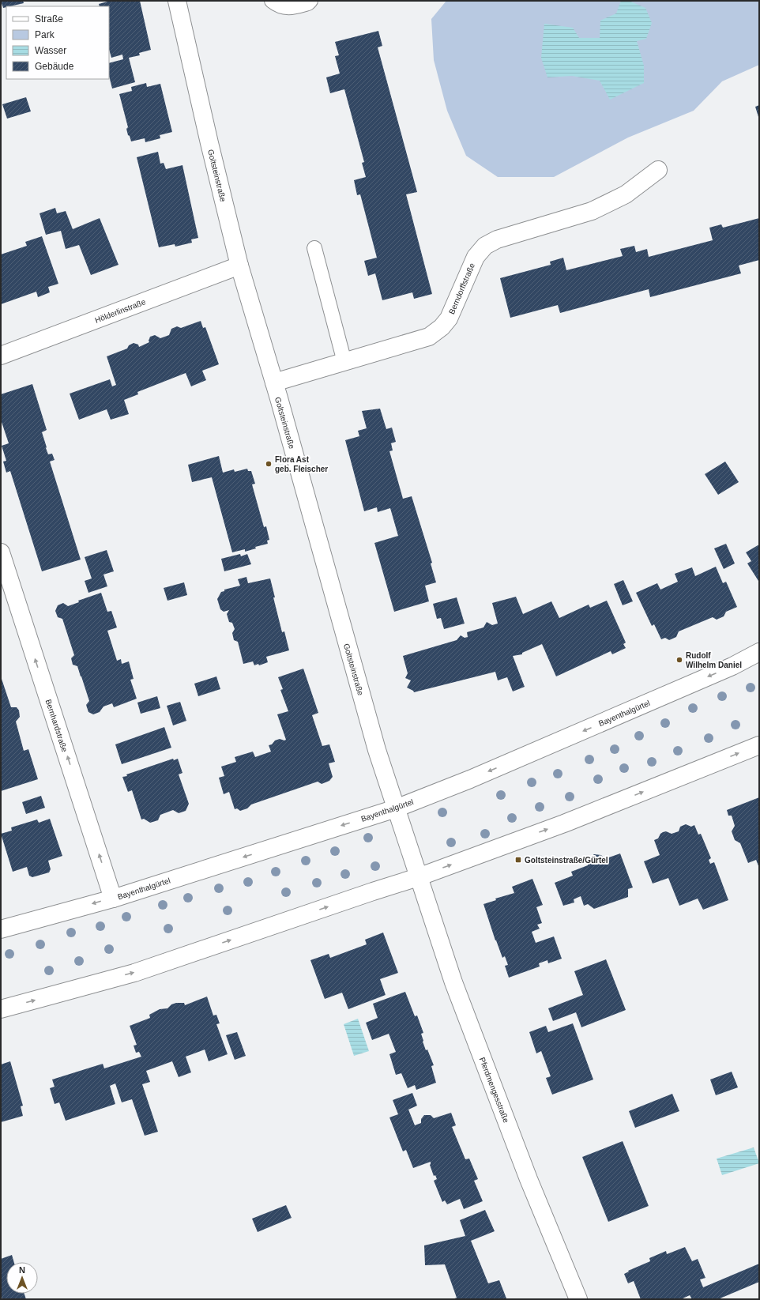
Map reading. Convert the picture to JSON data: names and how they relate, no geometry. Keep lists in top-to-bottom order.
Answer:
{
  "streets": {
    "street": [
      "Goltsteinstraße",
      "Berndorffstraße",
      "Hölderlinstraße",
      "Bayenthalgürtel",
      "Bernhardstraße",
      "Pferdmengesstraße"
    ]
  },
  "crossings": [
    ["Goltsteinstraße", "Berndorffstraße"],
    ["Goltsteinstraße", "Hölderlinstraße"],
    ["Goltsteinstraße", "Bayenthalgürtel"],
    ["Goltsteinstraße", "Pferdmengesstraße"],
    ["Bayenthalgürtel", "Bernhardstraße"]
  ],
  "one_way": ["Bernhardstraße"],
  "places": {
    "other": ["Flora Ast geb. Fleischer", "Rudolf Wilhelm Daniel"],
    "transit": ["Goltsteinstraße/Gürtel"]
  },
  "legend": [
    "Straße",
    "Park",
    "Wasser",
    "Gebäude"
  ],
  "north": "top"
}
